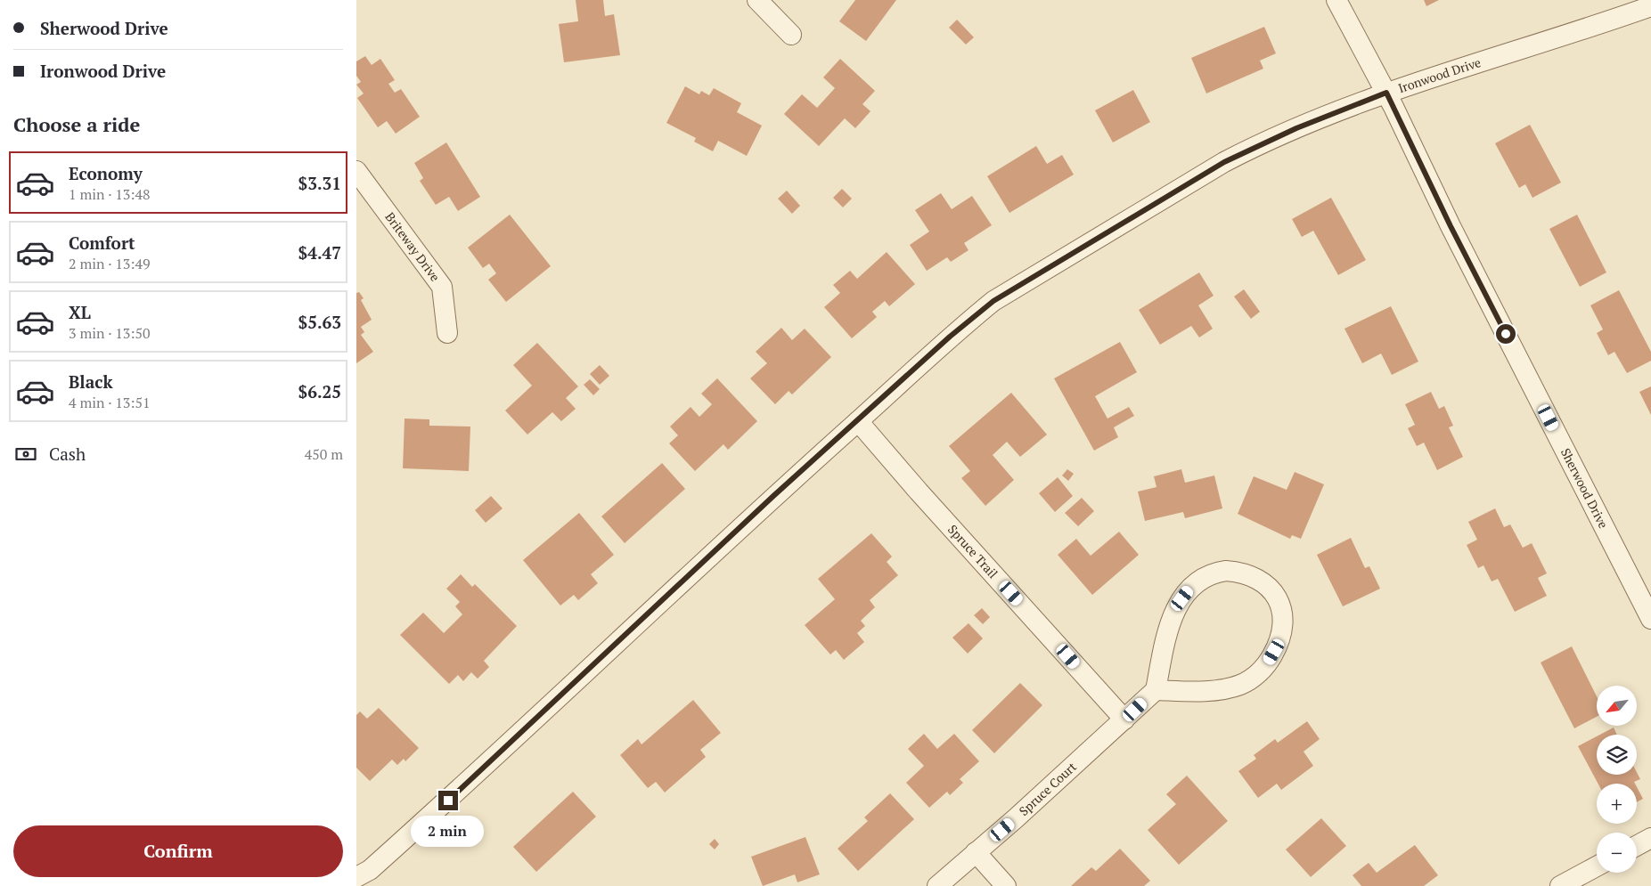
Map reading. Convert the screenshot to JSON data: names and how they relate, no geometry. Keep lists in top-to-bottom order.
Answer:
{
  "streets": {
    "street": [
      "Ironwood Drive",
      "Briteway Drive",
      "Sherwood Drive",
      "Spruce Trail",
      "Spruce Court"
    ]
  },
  "crossings": [
    ["Ironwood Drive", "Sherwood Drive"],
    ["Ironwood Drive", "Spruce Trail"],
    ["Spruce Trail", "Spruce Court"]
  ],
  "north": "bottom left",
  "page": {
    "banner": ["Sherwood Drive", "Ironwood Drive"],
    "heading": "Choose a ride",
    "list": [
      {
        "name": "Economy",
        "note": "1 min · 13:48",
        "value": "$3.31"
      },
      {
        "name": "Comfort",
        "note": "2 min · 13:49",
        "value": "$4.47"
      },
      {
        "name": "XL",
        "note": "3 min · 13:50",
        "value": "$5.63"
      },
      {
        "name": "Black",
        "note": "4 min · 13:51",
        "value": "$6.25"
      }
    ],
    "pay": ["Cash", "450 m"],
    "map_buttons": ["+", "−"],
    "bubble": "2 min",
    "buttons": "Confirm"
  }
}
